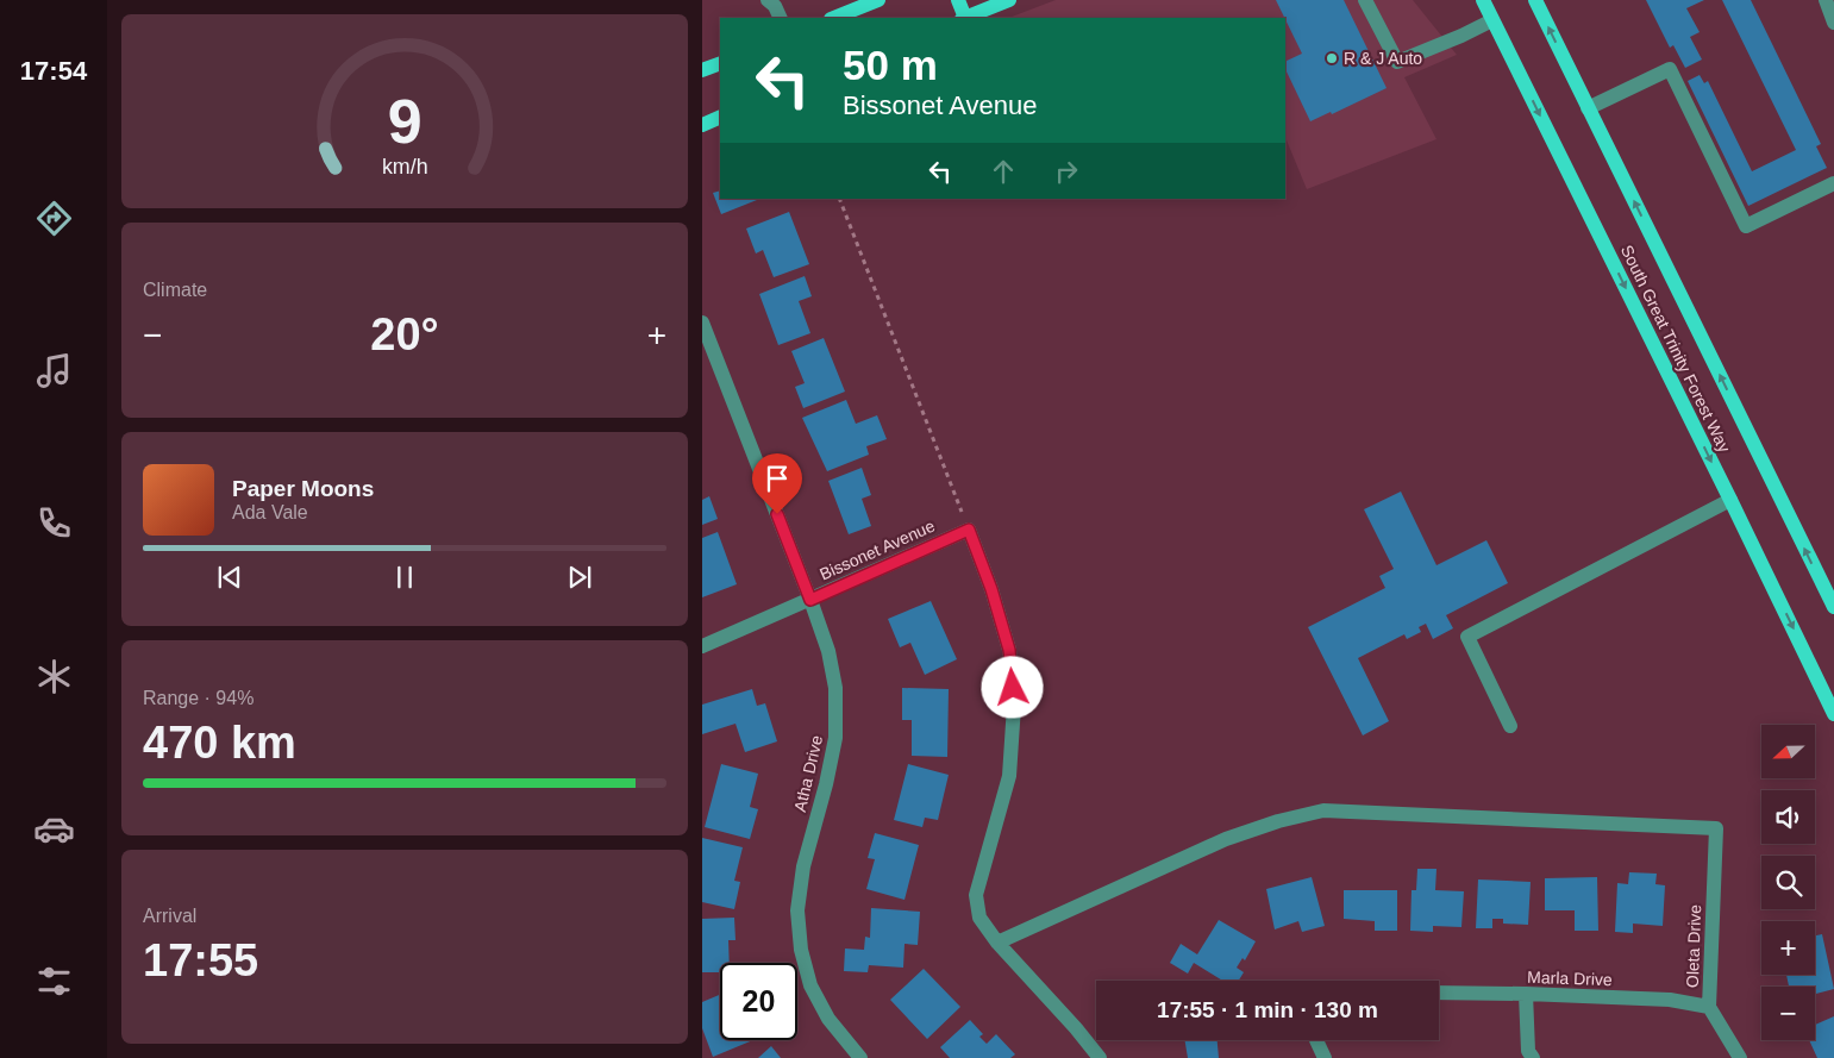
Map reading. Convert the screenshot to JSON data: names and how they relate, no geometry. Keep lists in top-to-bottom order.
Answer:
{
  "streets": {
    "main road": ["South Great Trinity Forest Way"],
    "street": [
      "Bissonet Avenue",
      "Atha Drive",
      "Oleta Drive",
      "Marla Drive"
    ]
  },
  "crossings": [
    ["Bissonet Avenue", "Atha Drive"],
    ["Oleta Drive", "Marla Drive"]
  ],
  "places": ["R & J Auto"],
  "north": "left",
  "page": {
    "tabs": "17:54",
    "turn": ["50 m", "Bissonet Avenue"],
    "tile": [
      "Climate",
      ["Range · 94%", "470 km"],
      ["Arrival", "17:55"]
    ],
    "heat": ["−", "20°", "+"],
    "song": ["Paper Moons", "Ada Vale"],
    "map_buttons": ["+", "−"],
    "limit": "20",
    "trip": "17:55 · 1 min · 130 m",
    "gauge": ["9", "km/h"]
  }
}
